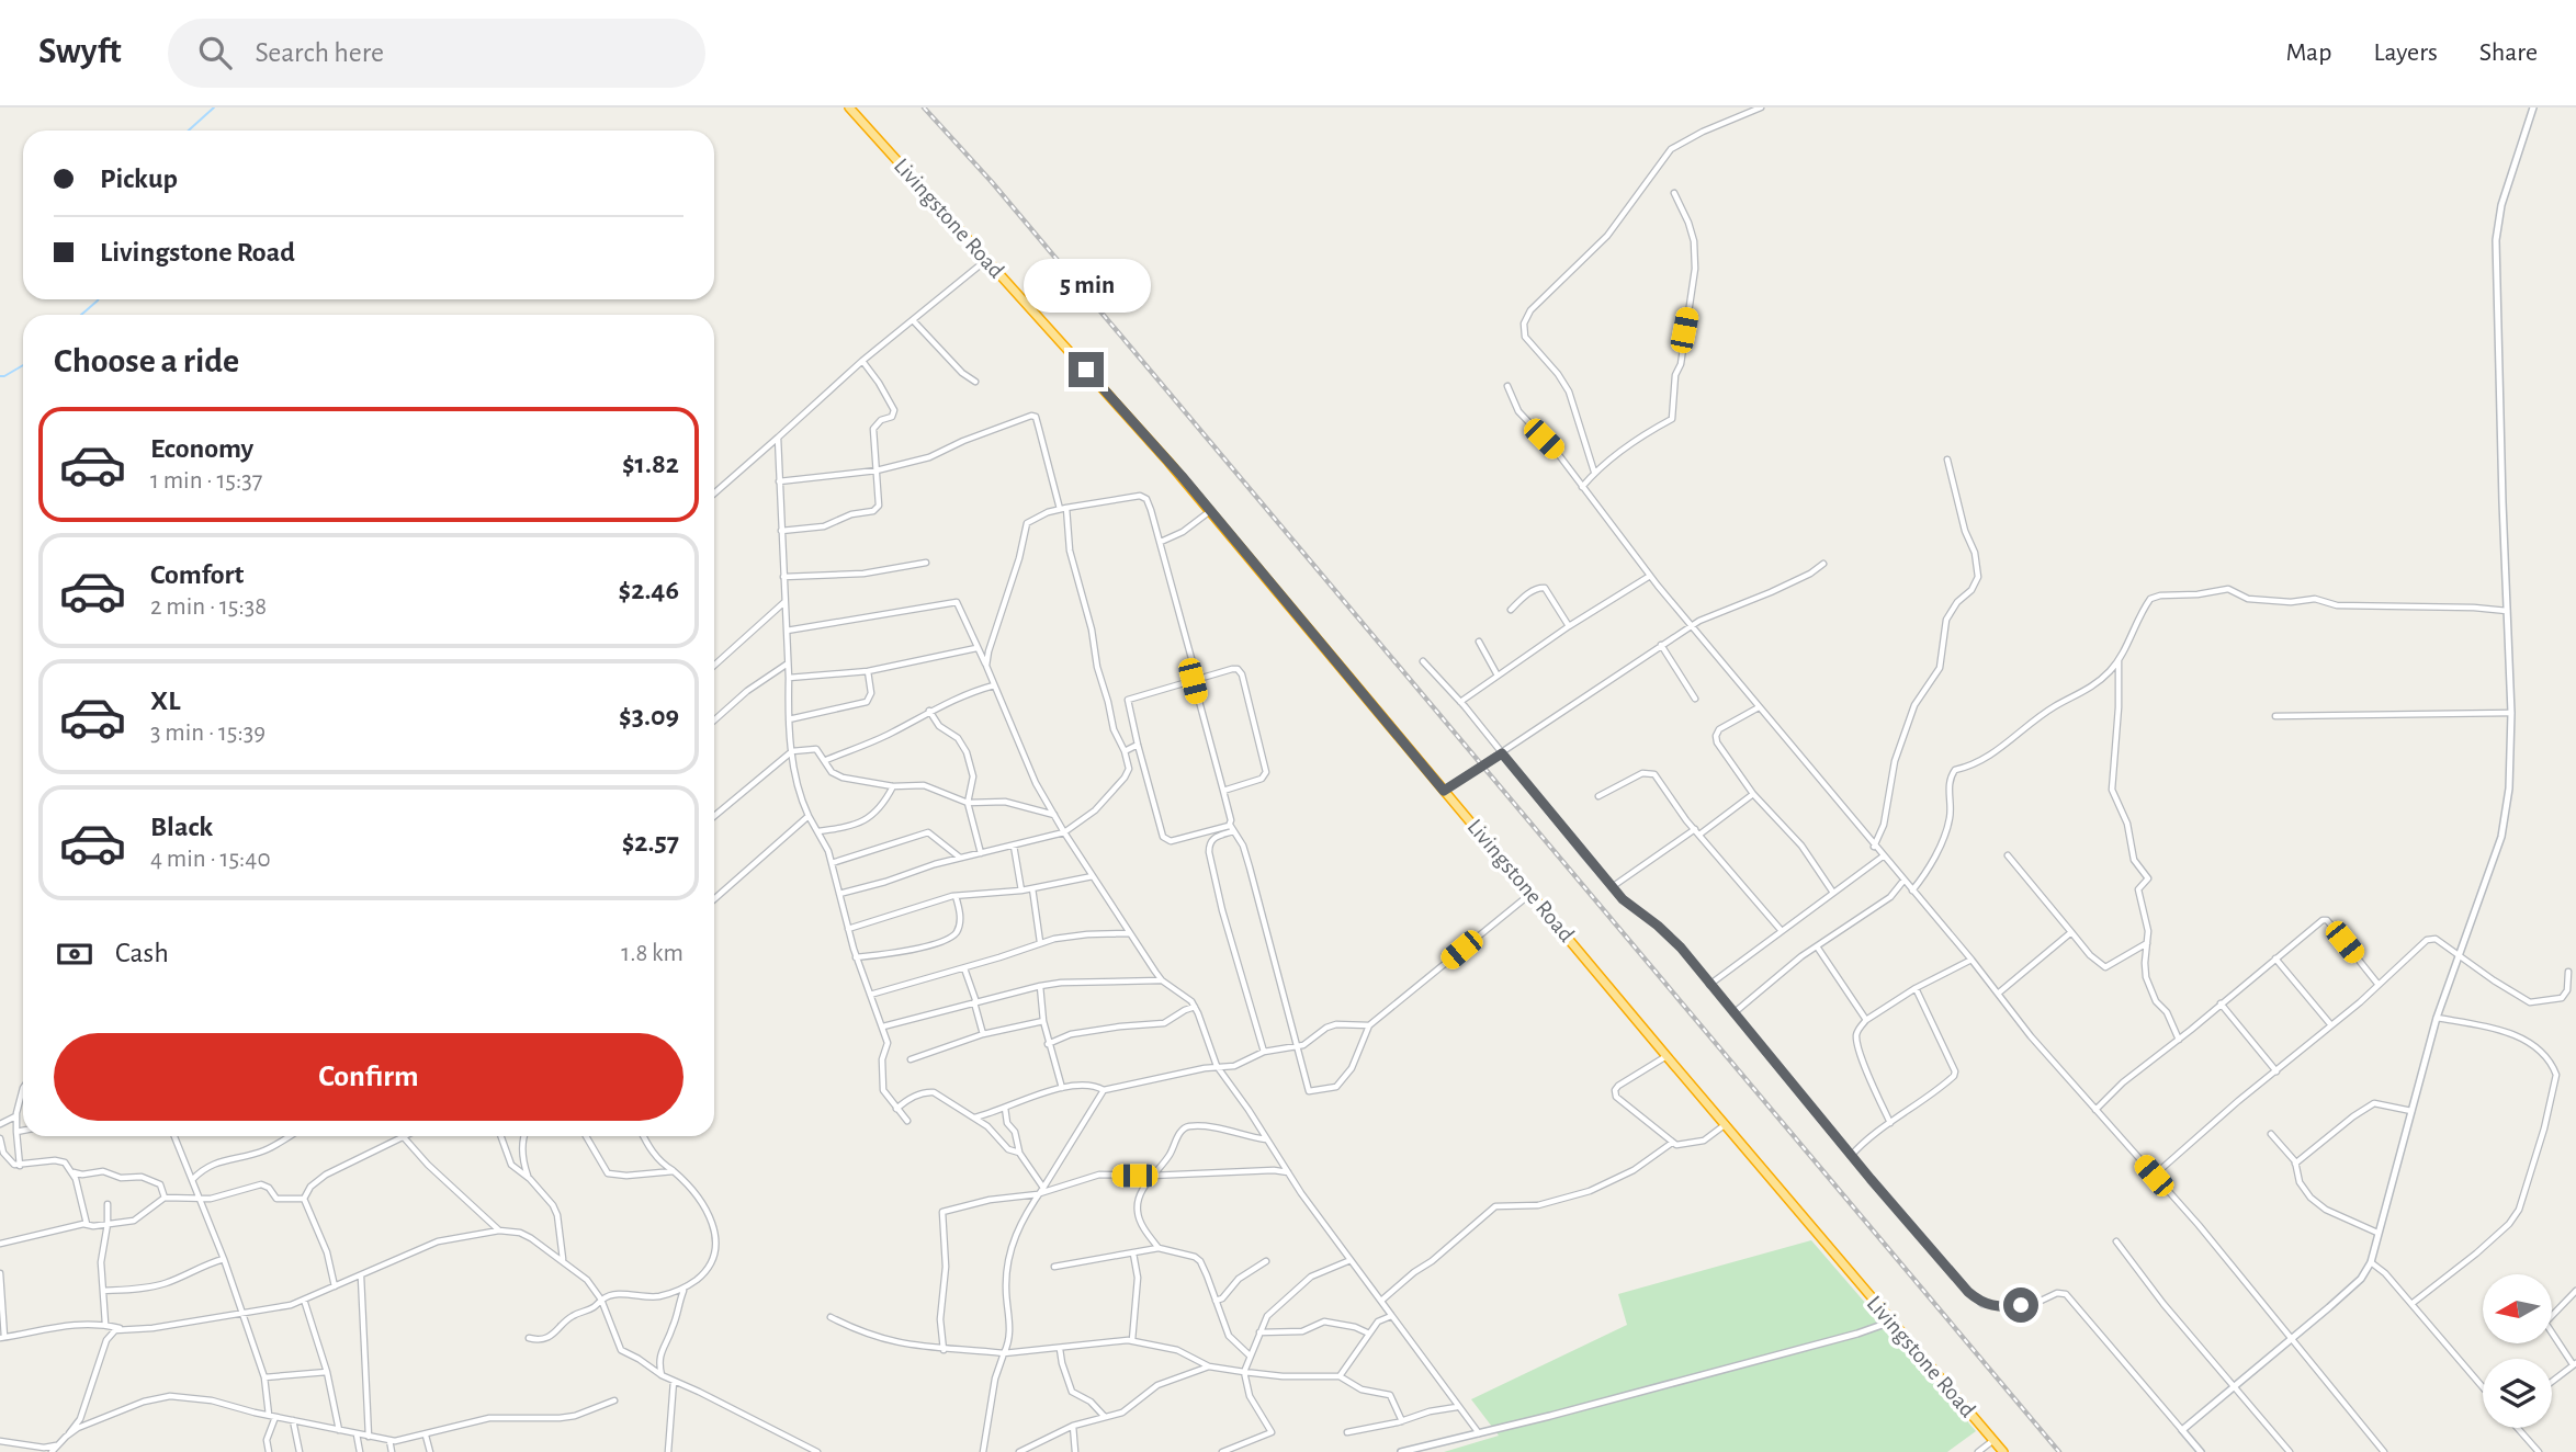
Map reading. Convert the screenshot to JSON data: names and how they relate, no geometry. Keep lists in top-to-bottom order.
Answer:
{
  "streets": {
    "highway": ["Livingstone Road"]
  },
  "north": "left",
  "page": {
    "header": "Swyft",
    "search": "Search here",
    "nav": ["Map", "Layers", "Share"],
    "banner": ["Pickup", "Livingstone Road"],
    "bubble": "5 min",
    "heading": "Choose a ride",
    "list": [
      {
        "name": "Economy",
        "note": "1 min · 15:37",
        "value": "$1.82"
      },
      {
        "name": "Comfort",
        "note": "2 min · 15:38",
        "value": "$2.46"
      },
      {
        "name": "XL",
        "note": "3 min · 15:39",
        "value": "$3.09"
      },
      {
        "name": "Black",
        "note": "4 min · 15:40",
        "value": "$2.57"
      }
    ],
    "pay": ["Cash", "1.8 km"],
    "buttons": "Confirm"
  }
}
